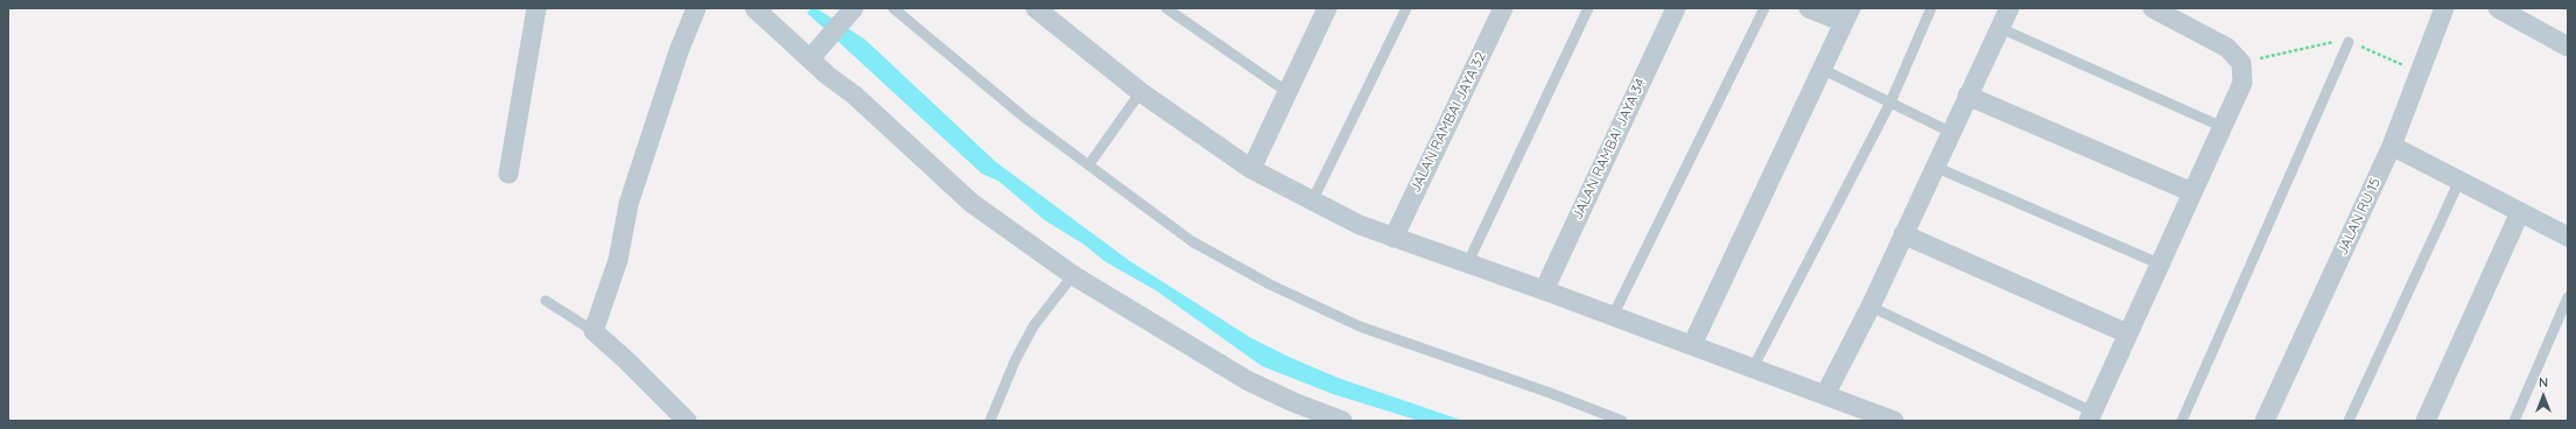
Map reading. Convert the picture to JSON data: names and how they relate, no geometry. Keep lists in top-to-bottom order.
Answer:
{
  "streets": {
    "street": ["JALAN RAMBAI JAYA 32", "JALAN RAMBAI JAYA 34", "JALAN RU 15"]
  },
  "north": "top"
}
